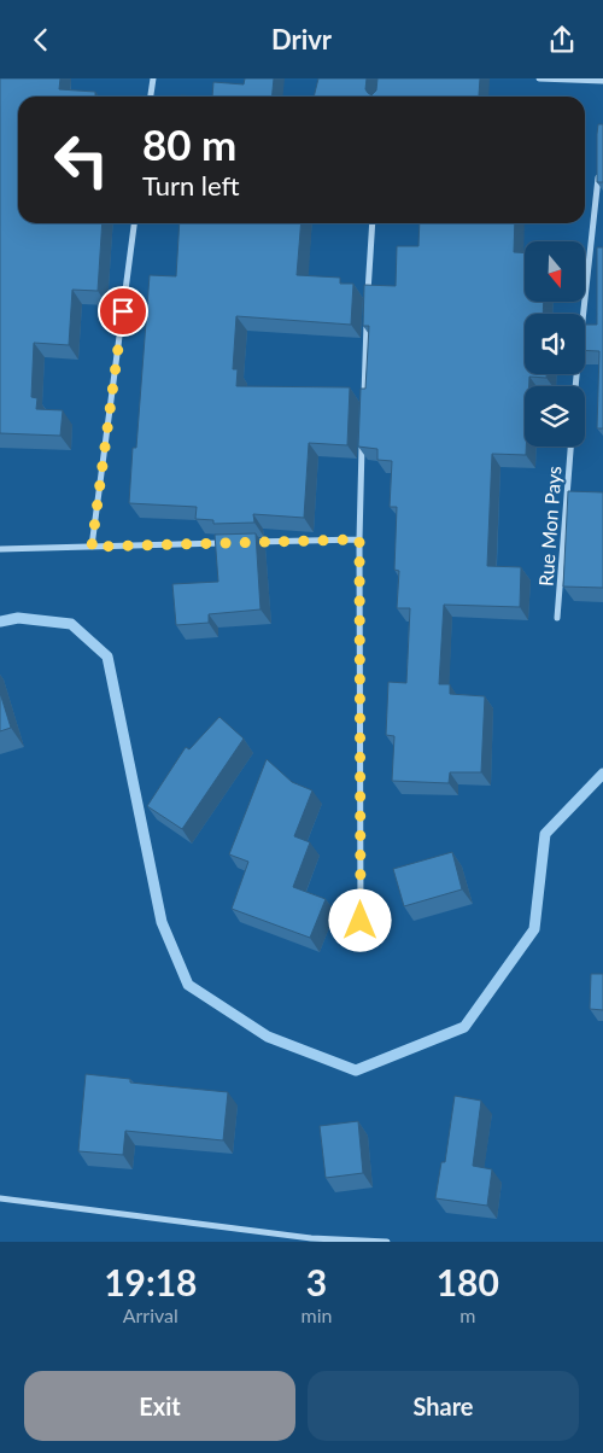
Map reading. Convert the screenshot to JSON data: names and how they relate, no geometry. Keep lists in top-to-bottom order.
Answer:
{
  "streets": {
    "street": ["Rue Mon Pays"]
  },
  "north": "bottom",
  "page": {
    "header": "Drivr",
    "turn": ["80 m", "Turn left"],
    "eta": [
      "19:18",
      "Arrival",
      "3",
      "min",
      "180",
      "m"
    ],
    "buttons": ["Exit", "Share"]
  }
}
